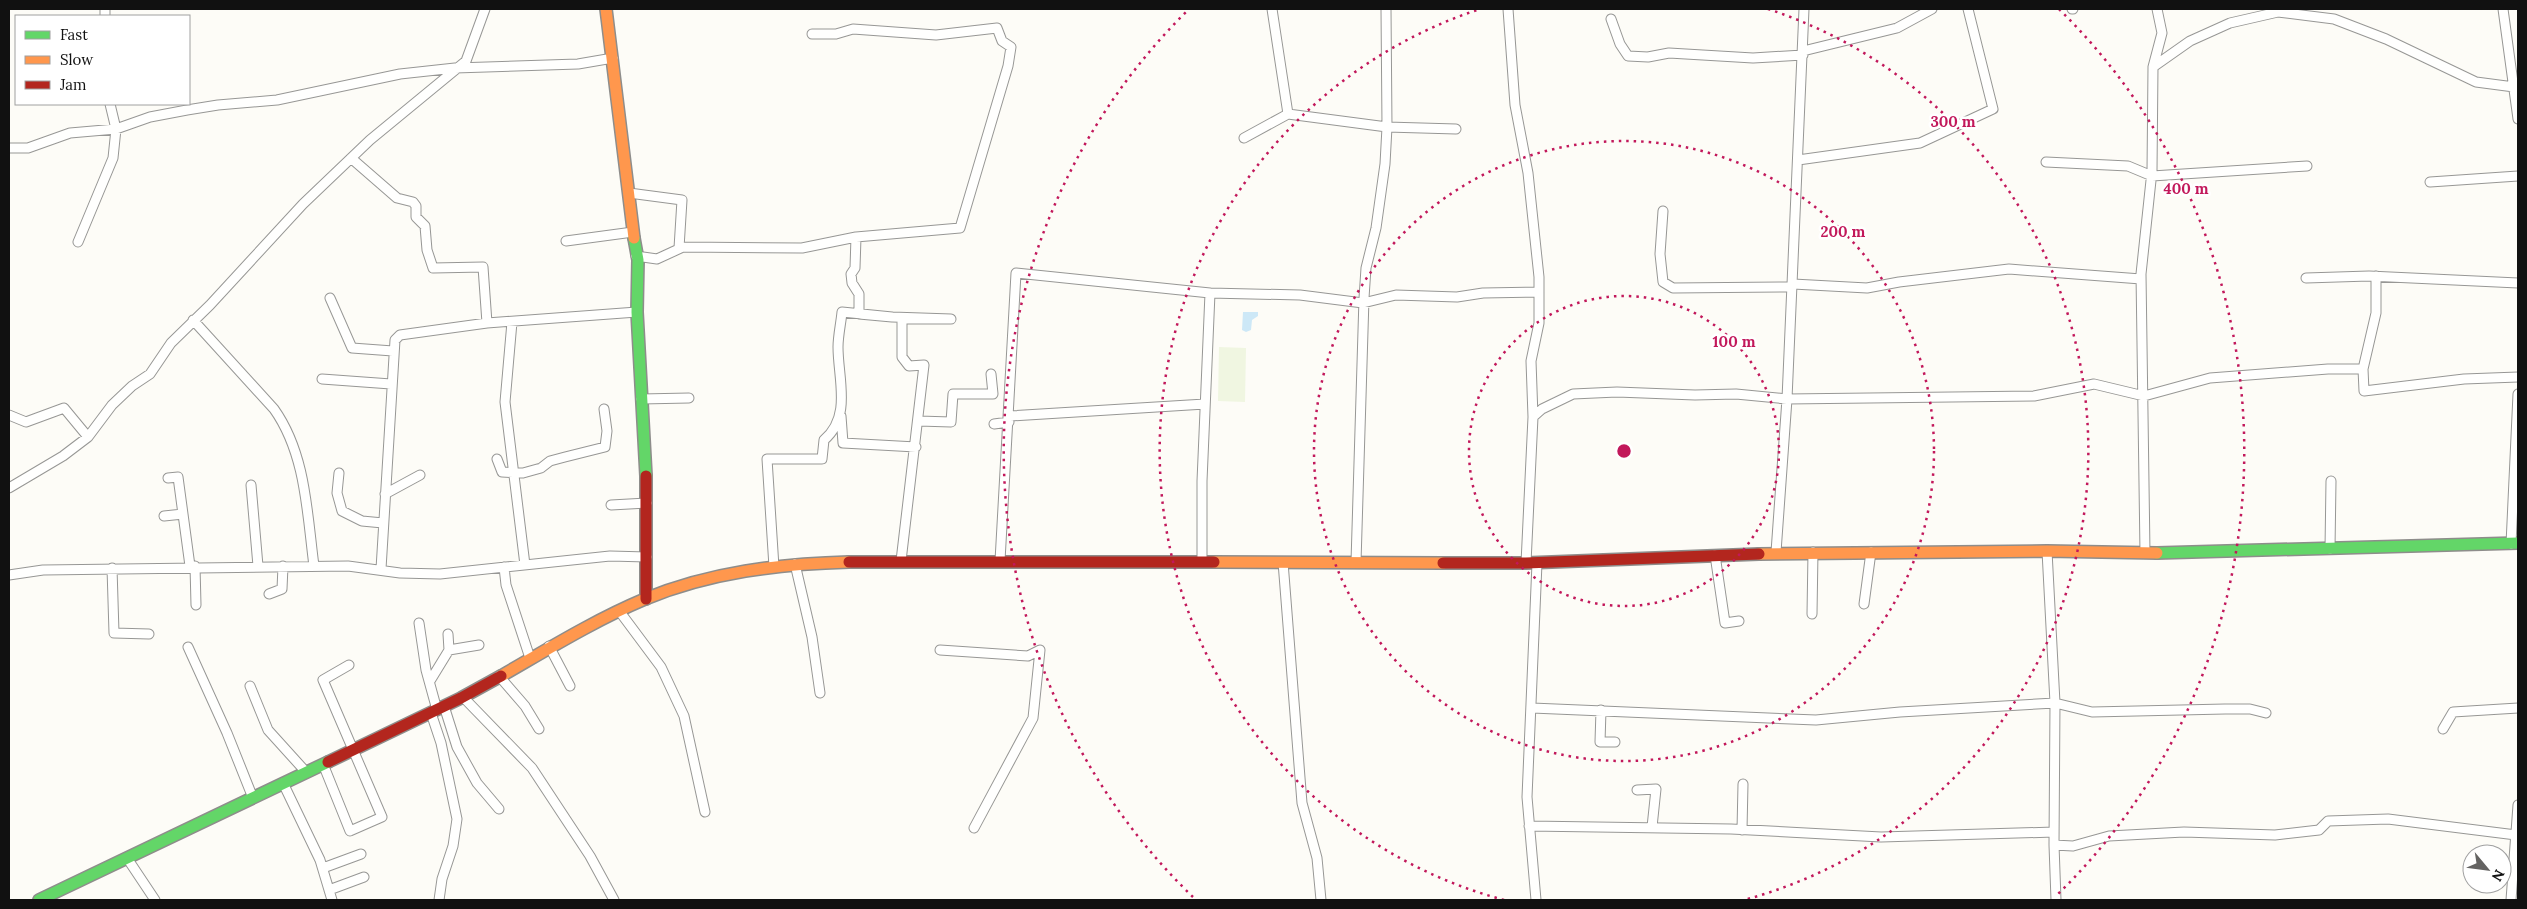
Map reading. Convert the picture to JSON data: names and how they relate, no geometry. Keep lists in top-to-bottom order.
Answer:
{
  "legend": ["Fast", "Slow", "Jam"],
  "north": "bottom right",
  "rings": [
    "300 m",
    "400 m",
    "200 m",
    "100 m"
  ]
}
